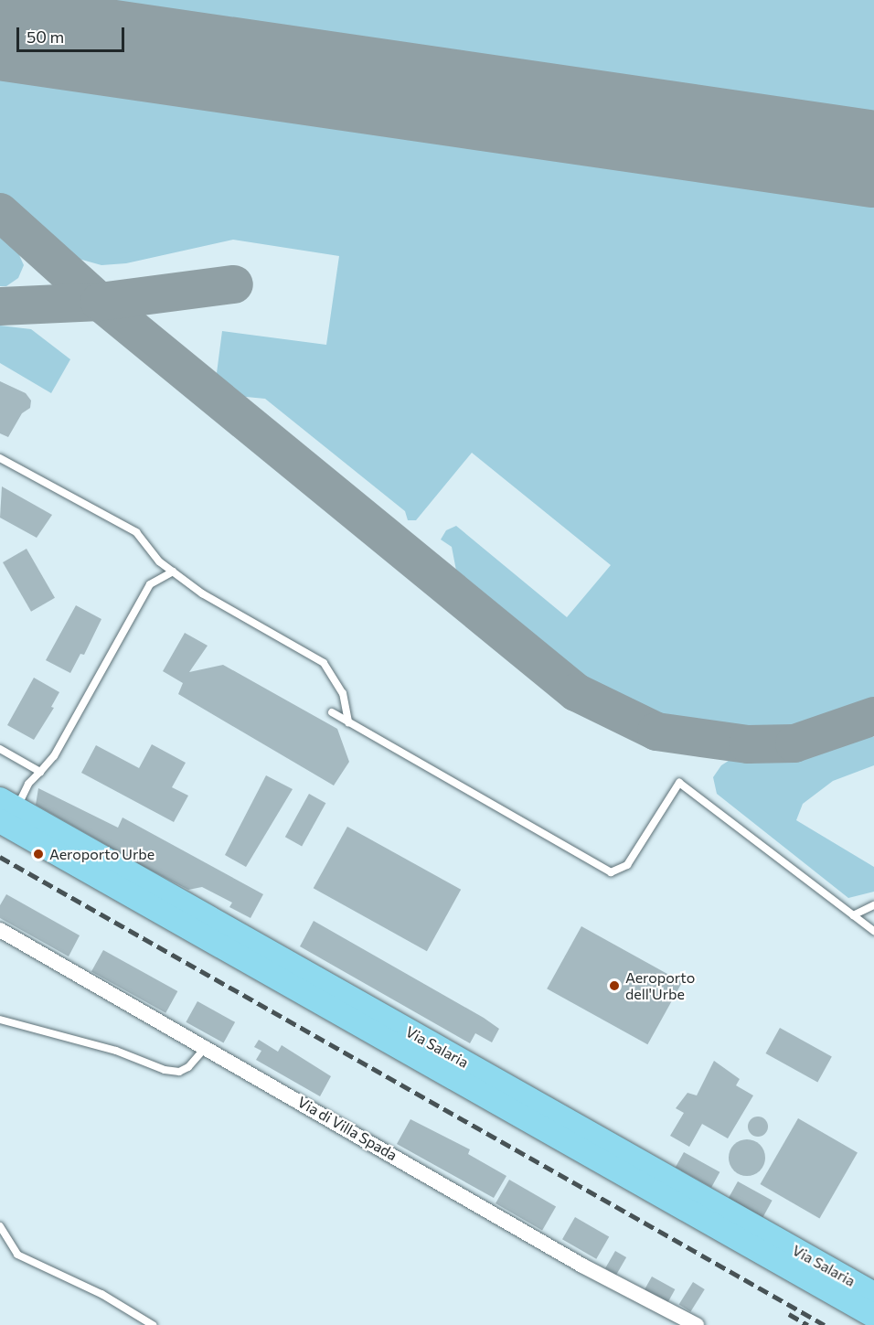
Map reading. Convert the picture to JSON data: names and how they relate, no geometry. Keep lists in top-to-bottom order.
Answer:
{
  "streets": {
    "main road": ["Via Salaria"],
    "street": ["Via di Villa Spada"]
  },
  "places": ["Aeroporto Urbe", "Aeroporto dell'Urbe"],
  "scale_bar": "50 m"
}
